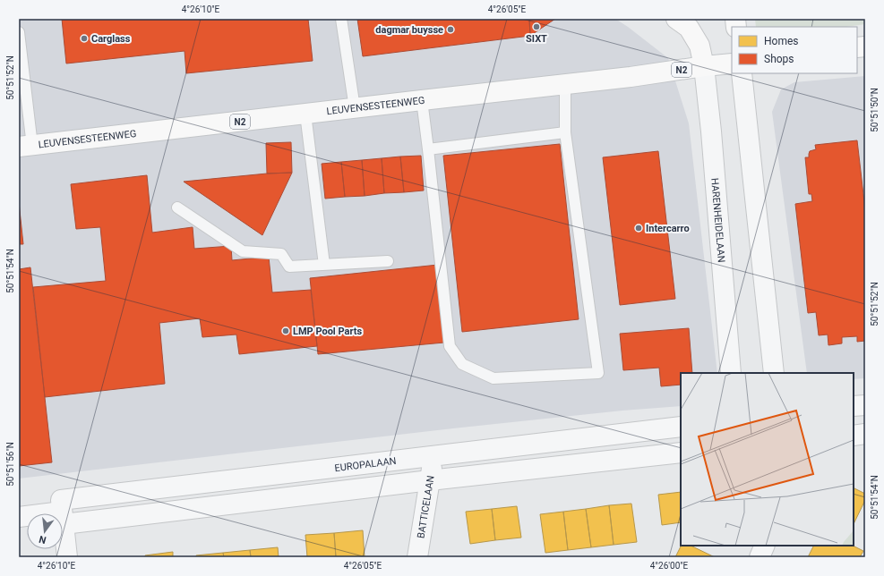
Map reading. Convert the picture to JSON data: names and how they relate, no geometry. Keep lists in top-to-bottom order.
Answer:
{
  "streets": {
    "main road": ["N2", "LEUVENSESTEENWEG"],
    "street": ["HARENHEIDELAAN", "EUROPALAAN", "BATTICELAAN"]
  },
  "crossings": [
    ["LEUVENSESTEENWEG", "HARENHEIDELAAN"],
    ["EUROPALAAN", "BATTICELAAN"]
  ],
  "places": [
    "SIXT",
    "dagmar buysse",
    "Carglass",
    "Intercarro",
    "LMP Pool Parts"
  ],
  "legend": ["Homes", "Shops"],
  "north": "bottom",
  "coordinates": [
    "4°26'10\"E",
    "4°26'05\"E",
    "50°51'52\"N",
    "50°51'50\"N",
    "50°51'54\"N",
    "50°51'56\"N",
    "4°26'00\"E"
  ]
}
